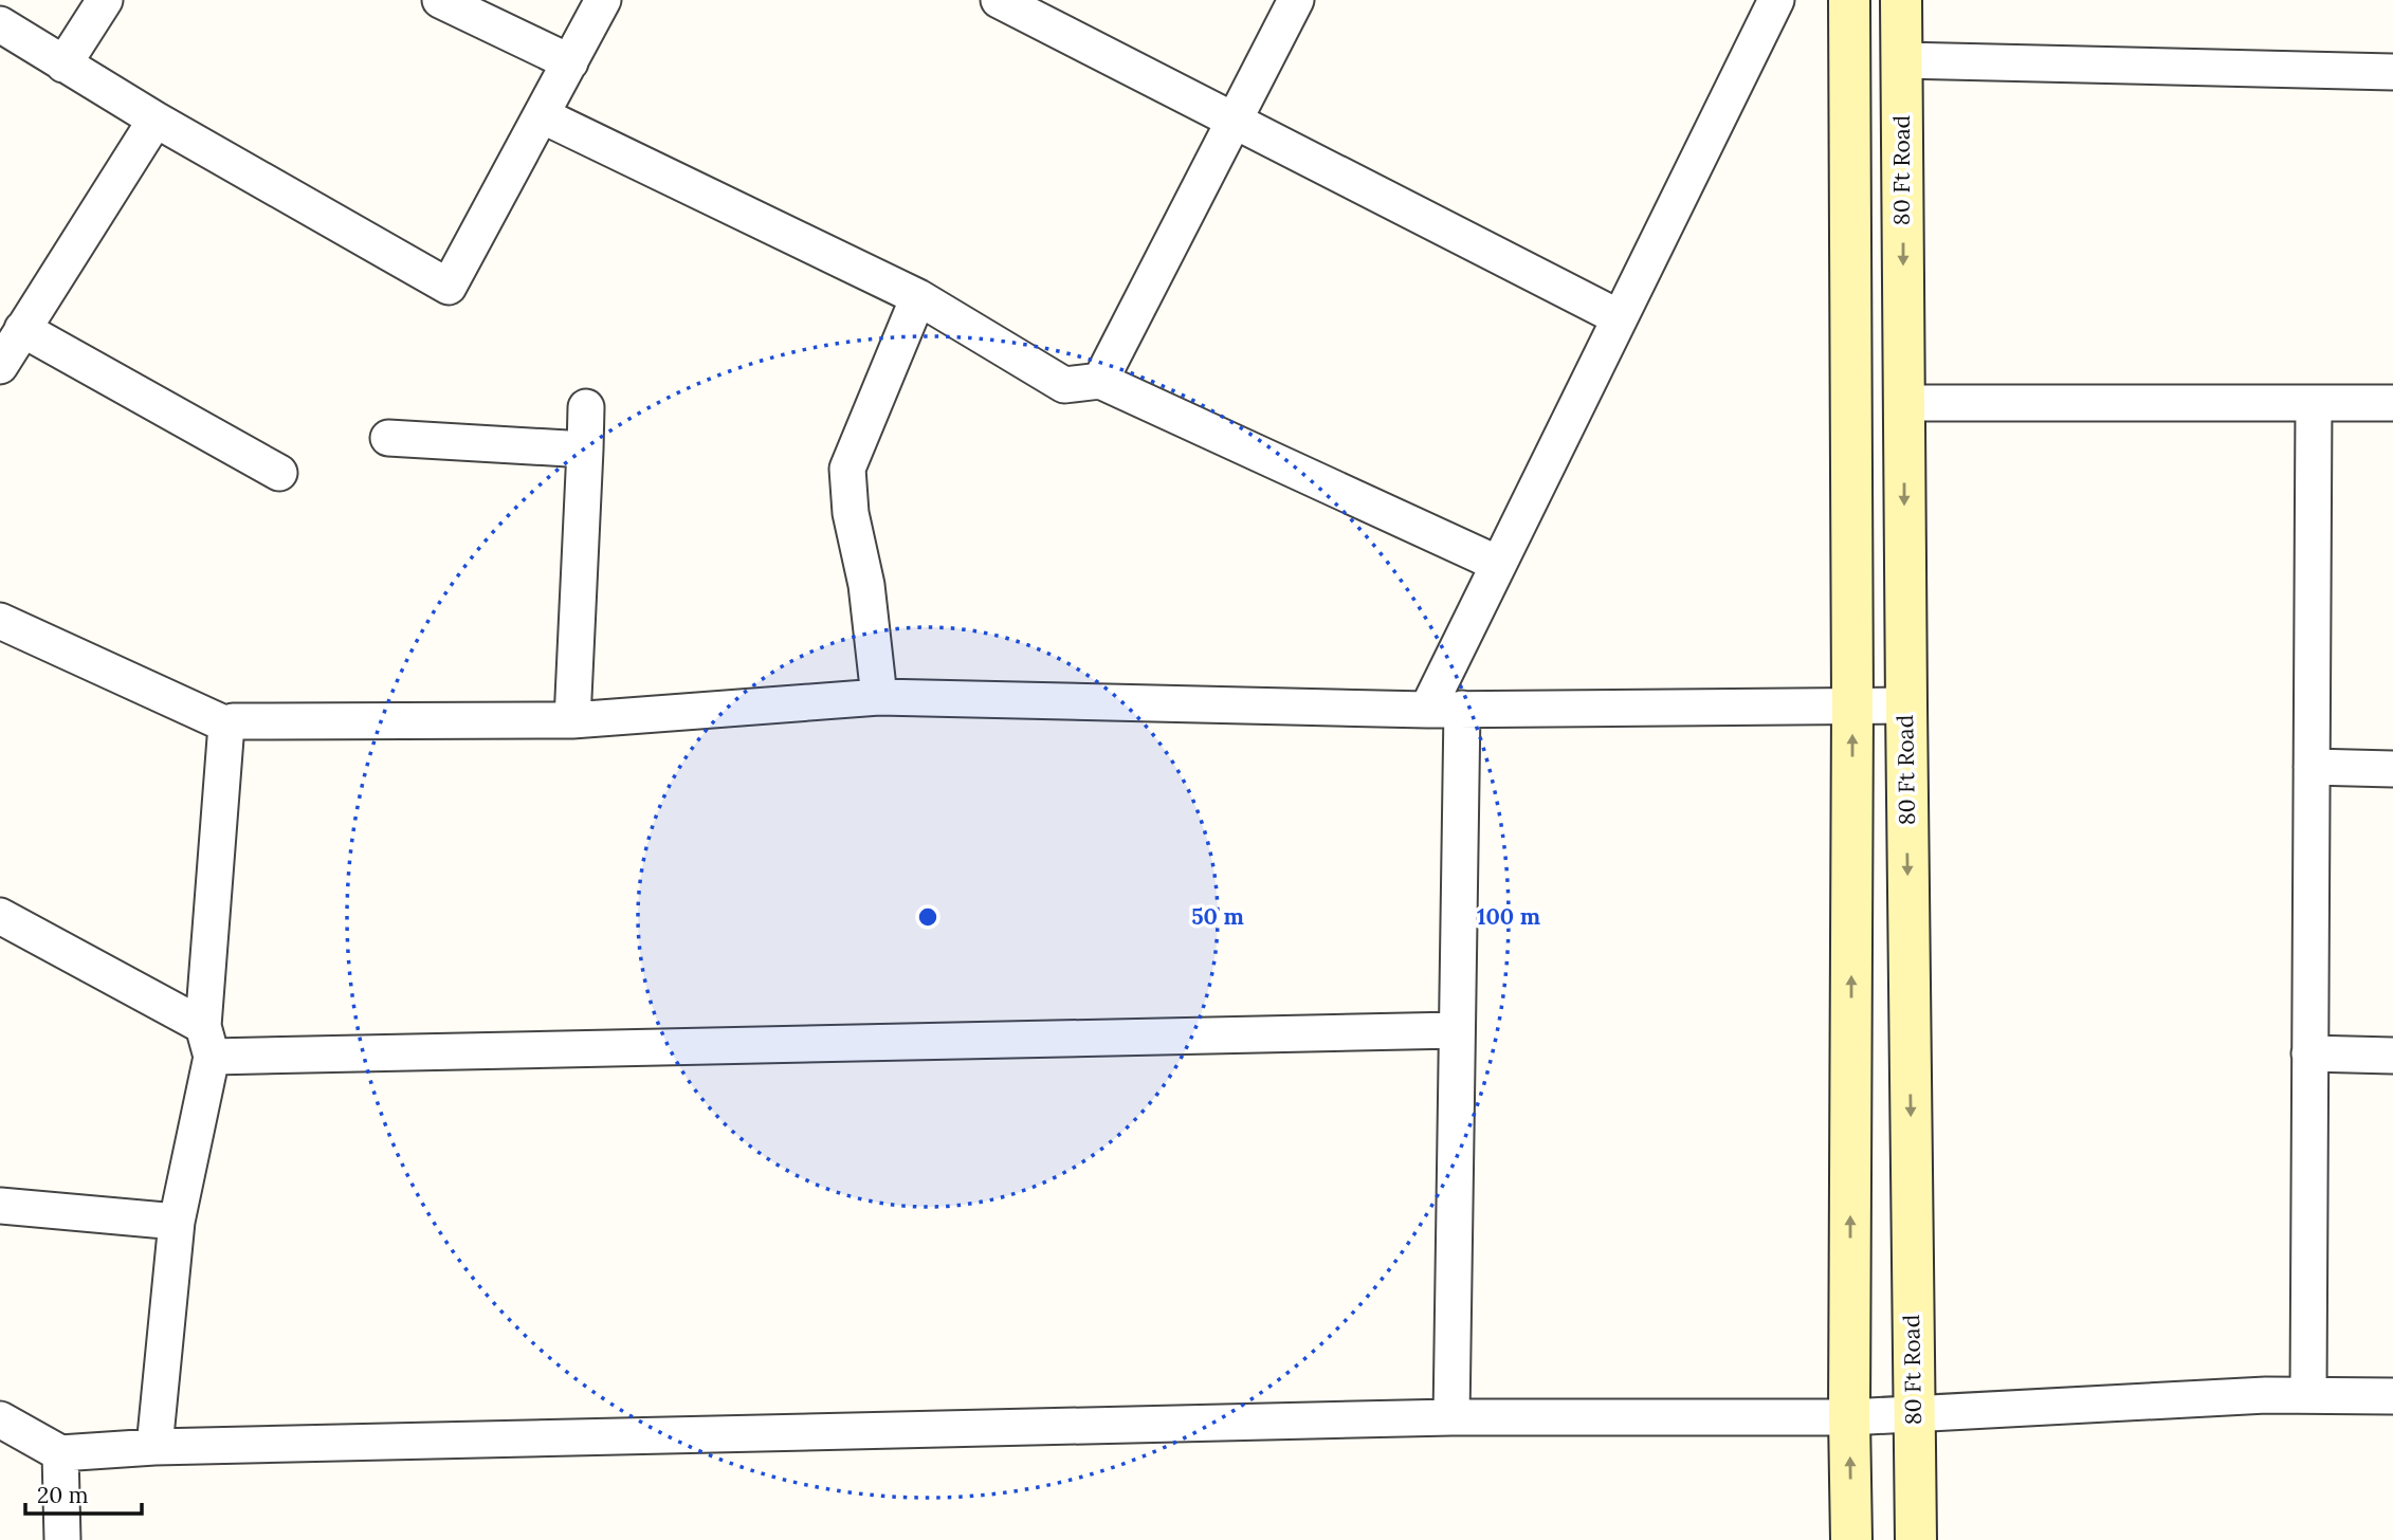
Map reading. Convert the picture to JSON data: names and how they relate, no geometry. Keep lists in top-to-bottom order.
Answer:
{
  "streets": {
    "main road": ["80 Ft Road"]
  },
  "scale_bar": "20 m",
  "rings": ["50 m", "100 m"]
}
